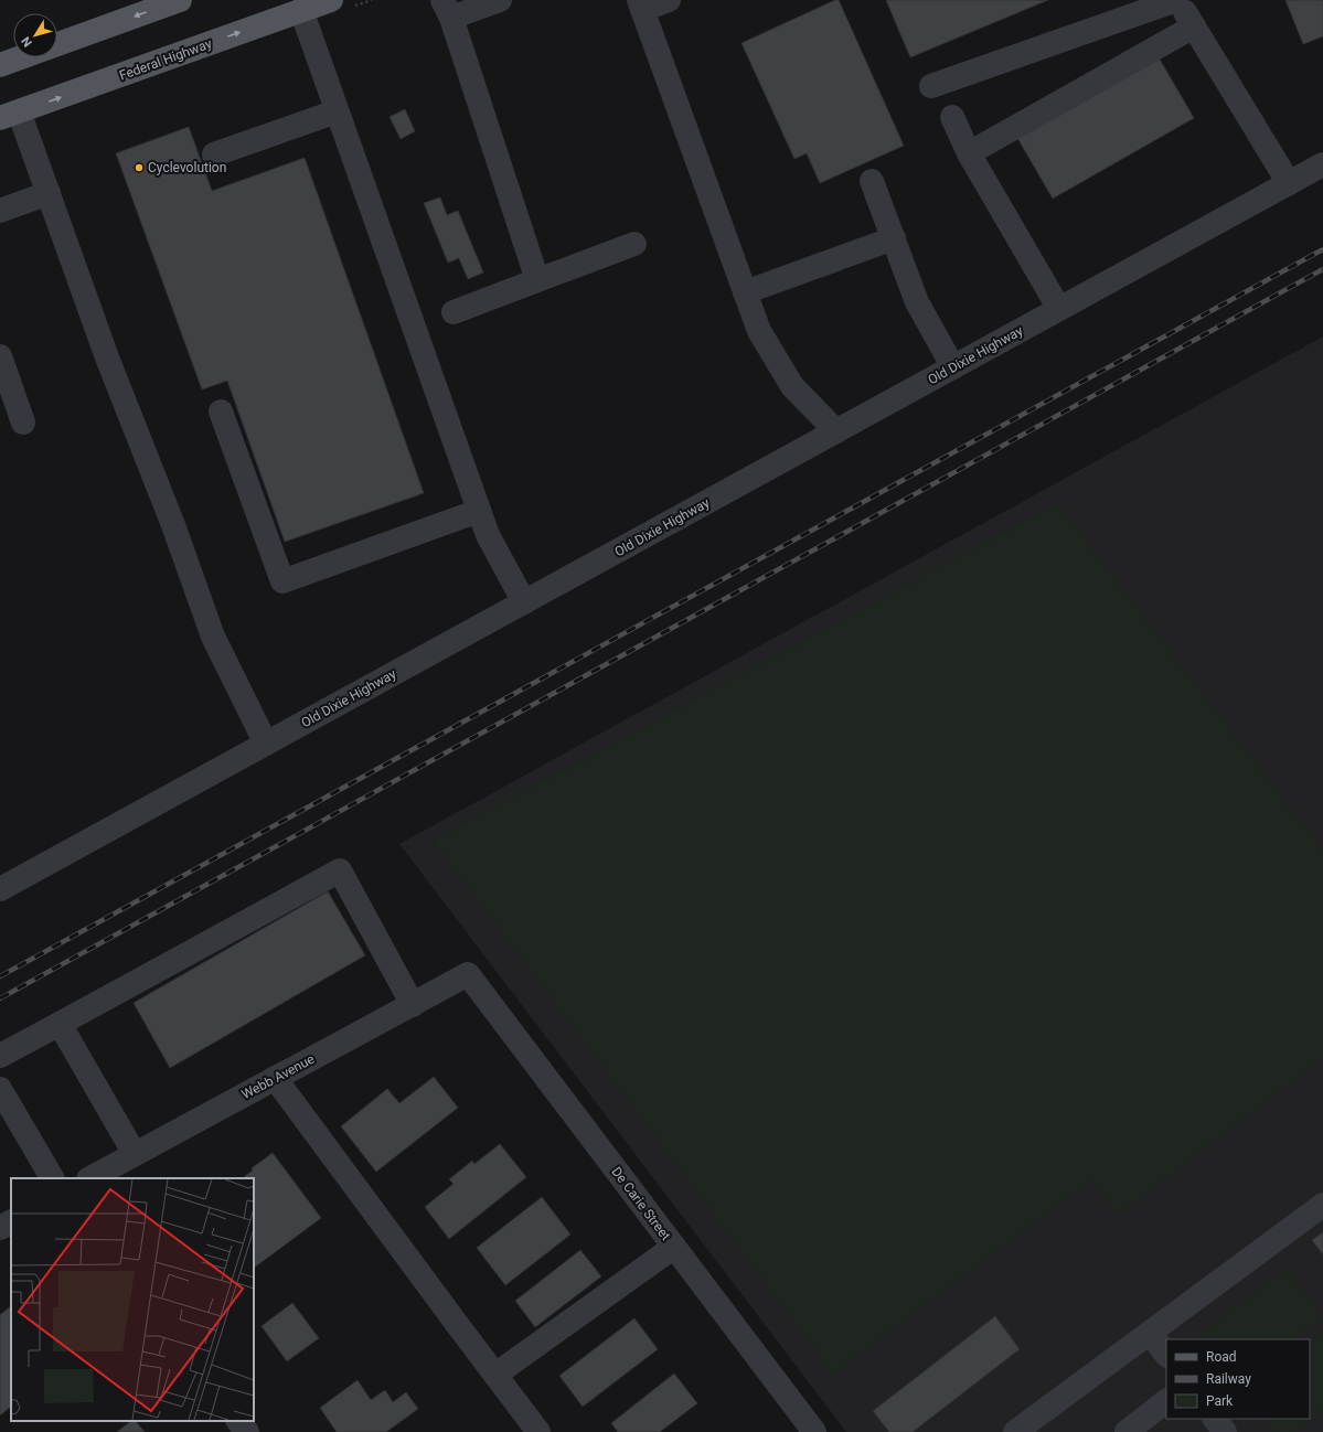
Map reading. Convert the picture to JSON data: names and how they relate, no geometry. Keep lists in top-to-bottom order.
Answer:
{
  "streets": {
    "main road": ["Federal Highway"],
    "street": ["Old Dixie Highway", "Webb Avenue", "De Carie Street"]
  },
  "crossings": [
    ["Webb Avenue", "De Carie Street"]
  ],
  "places": ["Cyclevolution"],
  "legend": ["Road", "Railway", "Park"],
  "north": "bottom left"
}
